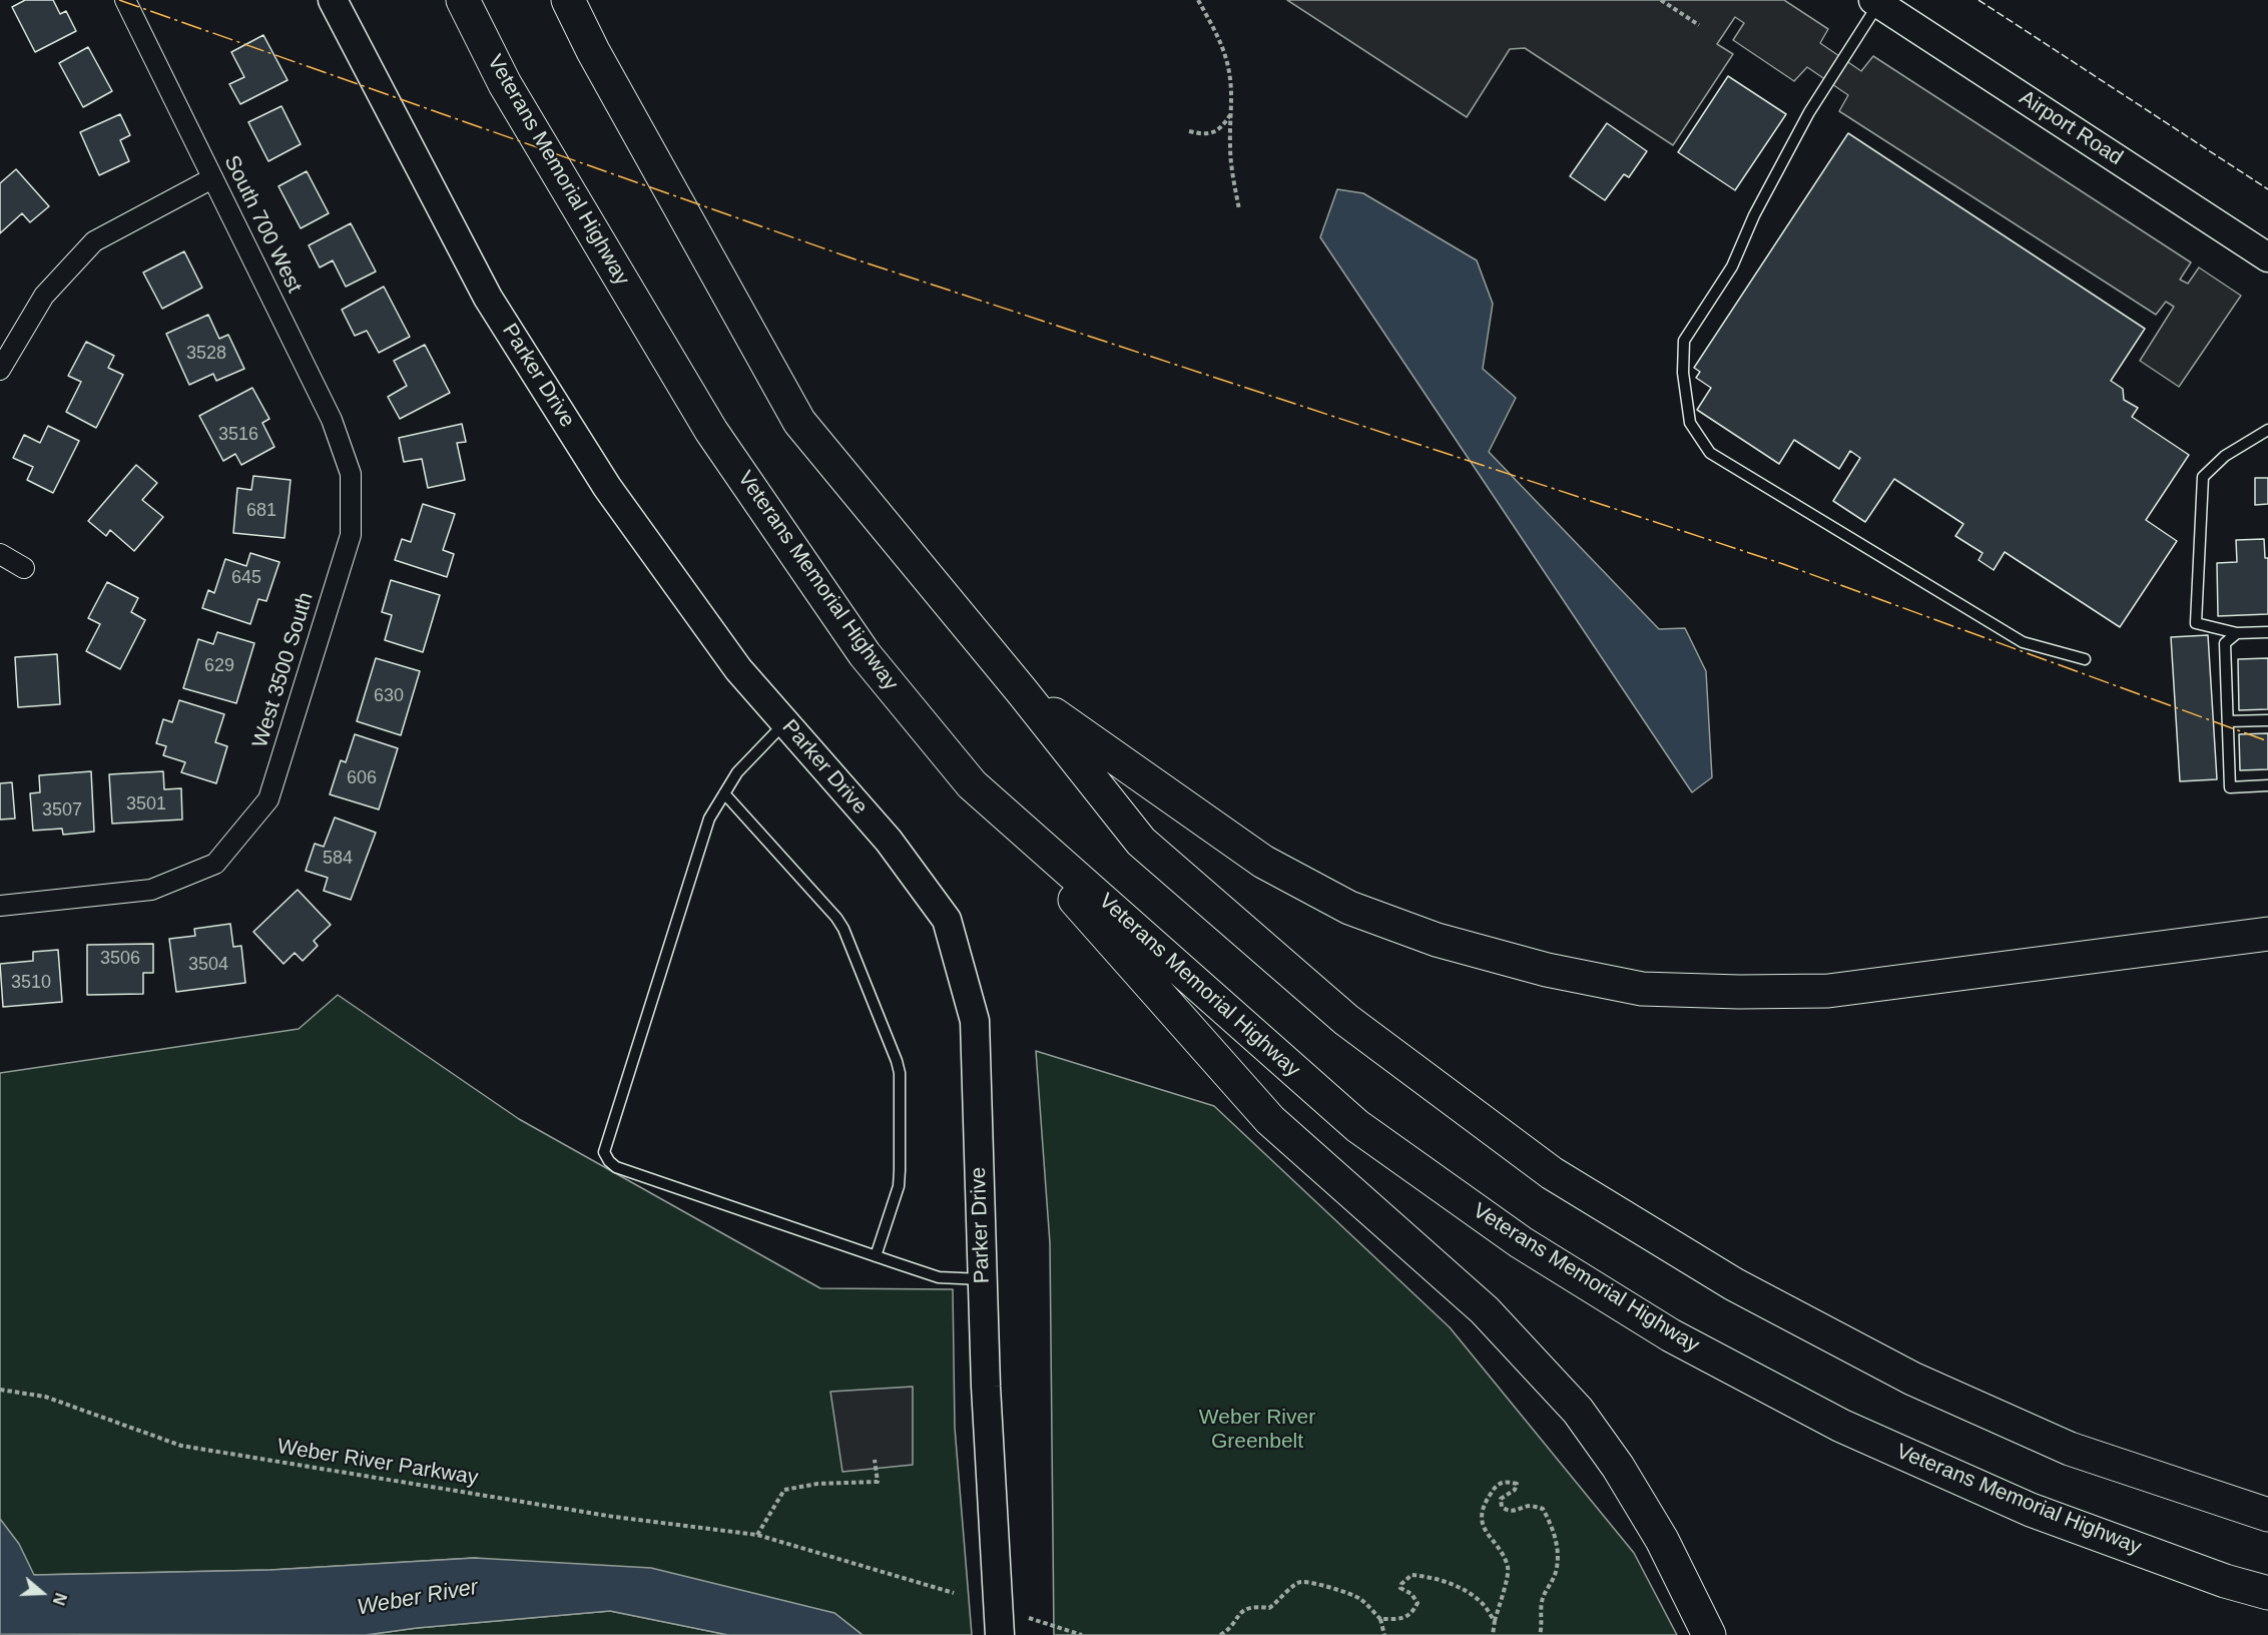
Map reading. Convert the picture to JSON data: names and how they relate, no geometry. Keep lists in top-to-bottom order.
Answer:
{
  "streets": {
    "highway": ["Veterans Memorial Highway"],
    "street": [
      "Airport Road",
      "South 700 West",
      "Parker Drive",
      "West 3500 South"
    ],
    "path": ["Weber River Parkway"]
  },
  "crossings": [
    ["South 700 West", "West 3500 South"]
  ],
  "water": ["Weber River"],
  "parks": ["Weber River Greenbelt"],
  "house_numbers": [
    "3528",
    "3516",
    "681",
    "645",
    "629",
    "630",
    "606",
    "3501",
    "3507",
    "584",
    "3506",
    "3504",
    "3510"
  ],
  "north": "right"
}
